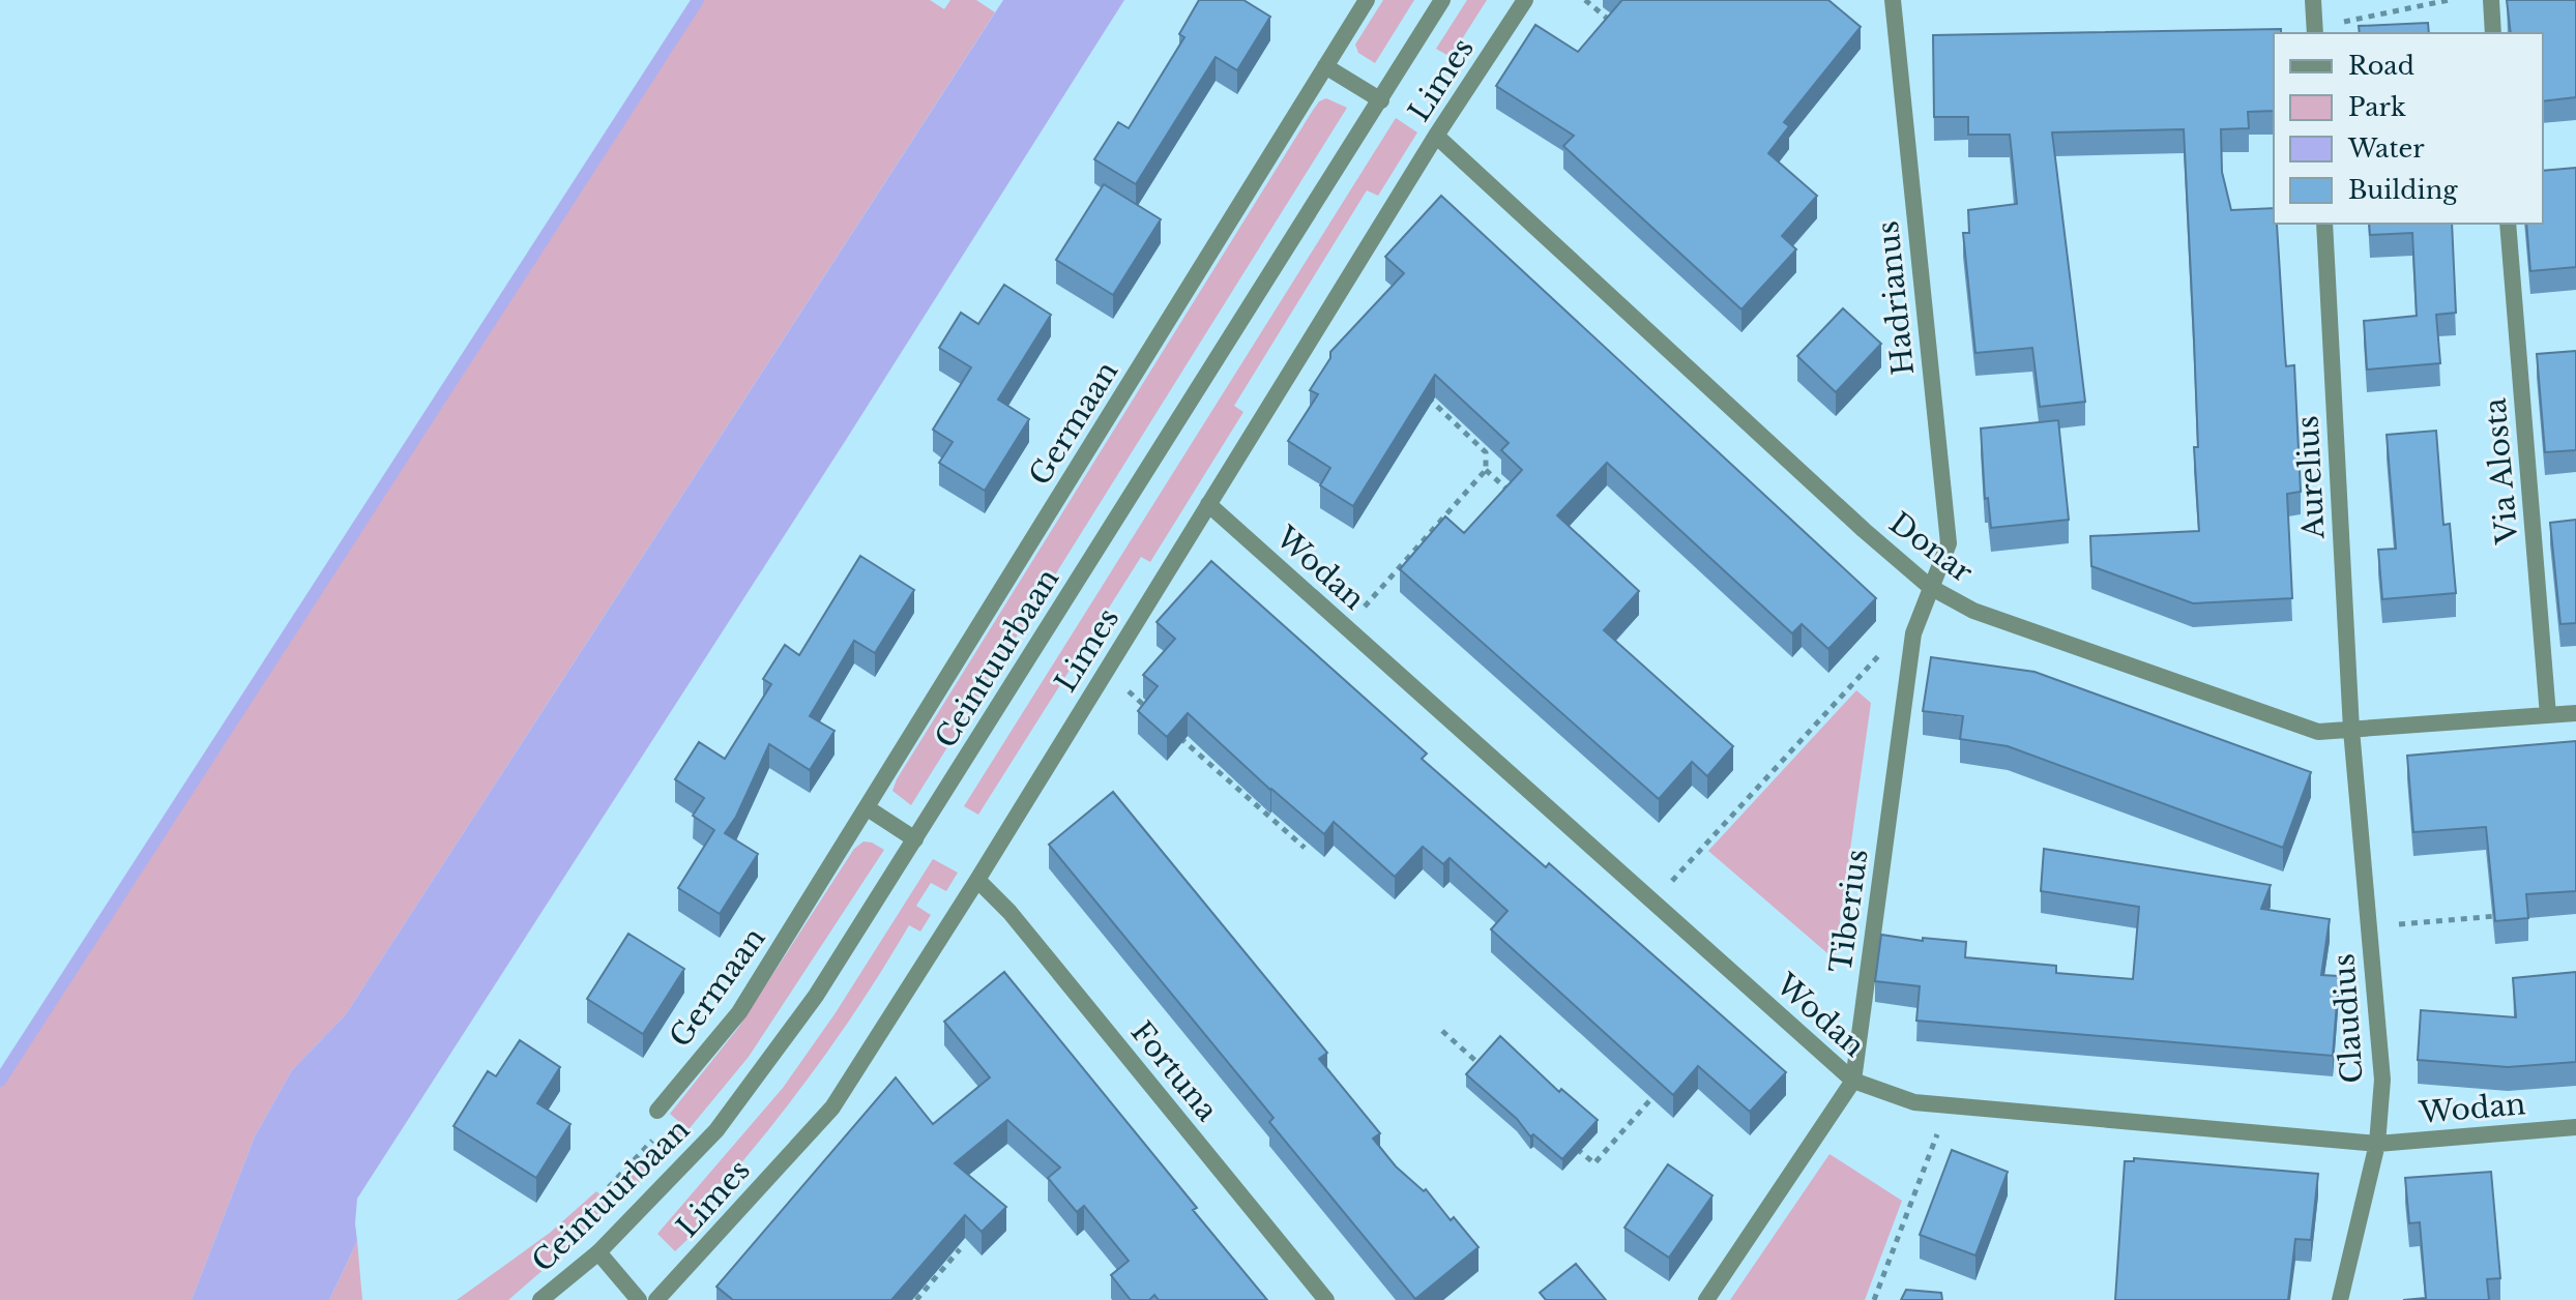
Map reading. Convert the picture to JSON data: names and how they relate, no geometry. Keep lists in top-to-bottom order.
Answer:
{
  "streets": {
    "street": [
      "Limes",
      "Hadrianus",
      "Germaan",
      "Via Alosta",
      "Aurelius",
      "Donar",
      "Wodan",
      "Ceintuurbaan",
      "Tiberius",
      "Claudius",
      "Fortuna"
    ]
  },
  "crossings": [
    ["Limes", "Donar"],
    ["Limes", "Wodan"],
    ["Limes", "Fortuna"],
    ["Hadrianus", "Donar"],
    ["Hadrianus", "Tiberius"],
    ["Via Alosta", "Donar"],
    ["Aurelius", "Donar"],
    ["Aurelius", "Claudius"],
    ["Donar", "Tiberius"],
    ["Donar", "Claudius"],
    ["Wodan", "Tiberius"],
    ["Wodan", "Claudius"]
  ],
  "legend": [
    "Road",
    "Park",
    "Water",
    "Building"
  ]
}
